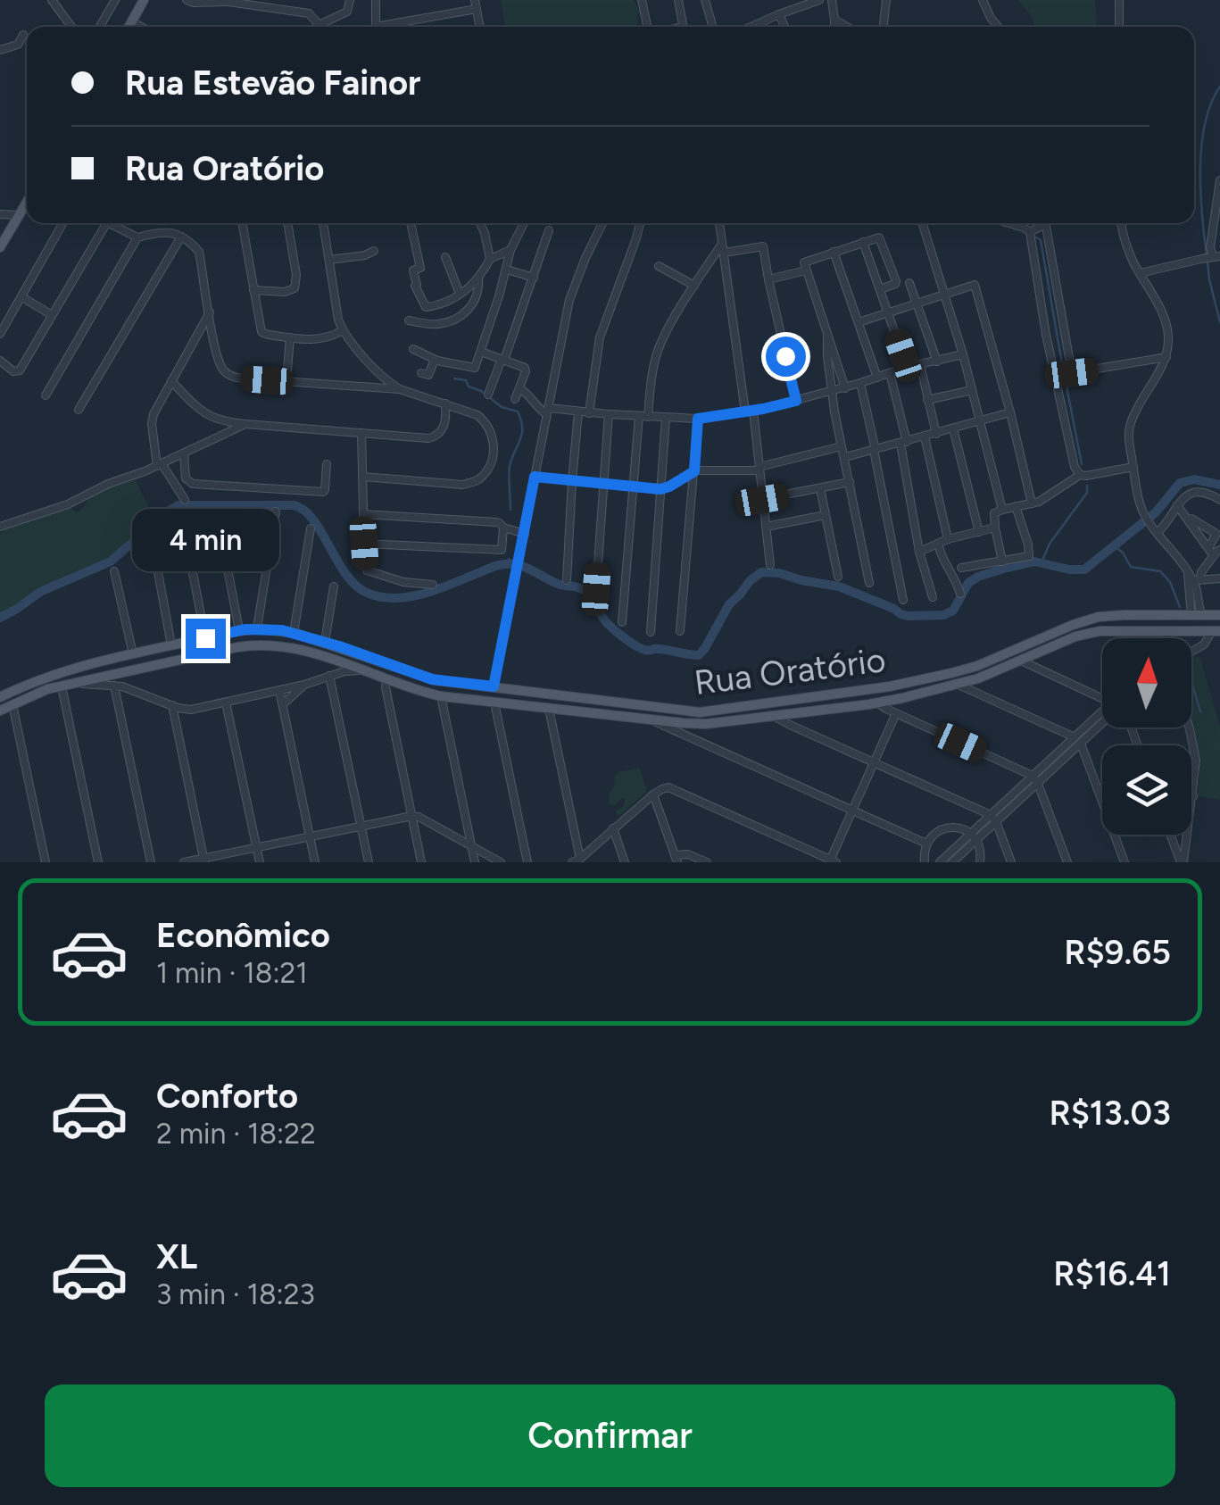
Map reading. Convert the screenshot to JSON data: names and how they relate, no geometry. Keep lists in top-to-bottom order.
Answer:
{
  "streets": {
    "main road": ["Rua Oratório"]
  },
  "north": "top",
  "page": {
    "banner": ["Rua Estevão Fainor", "Rua Oratório"],
    "bubble": "4 min",
    "list": [
      {
        "name": "Econômico",
        "note": "1 min · 18:21",
        "value": "R$9.65"
      },
      {
        "name": "Conforto",
        "note": "2 min · 18:22",
        "value": "R$13.03"
      },
      {
        "name": "XL",
        "note": "3 min · 18:23",
        "value": "R$16.41"
      }
    ],
    "buttons": "Confirmar"
  }
}
